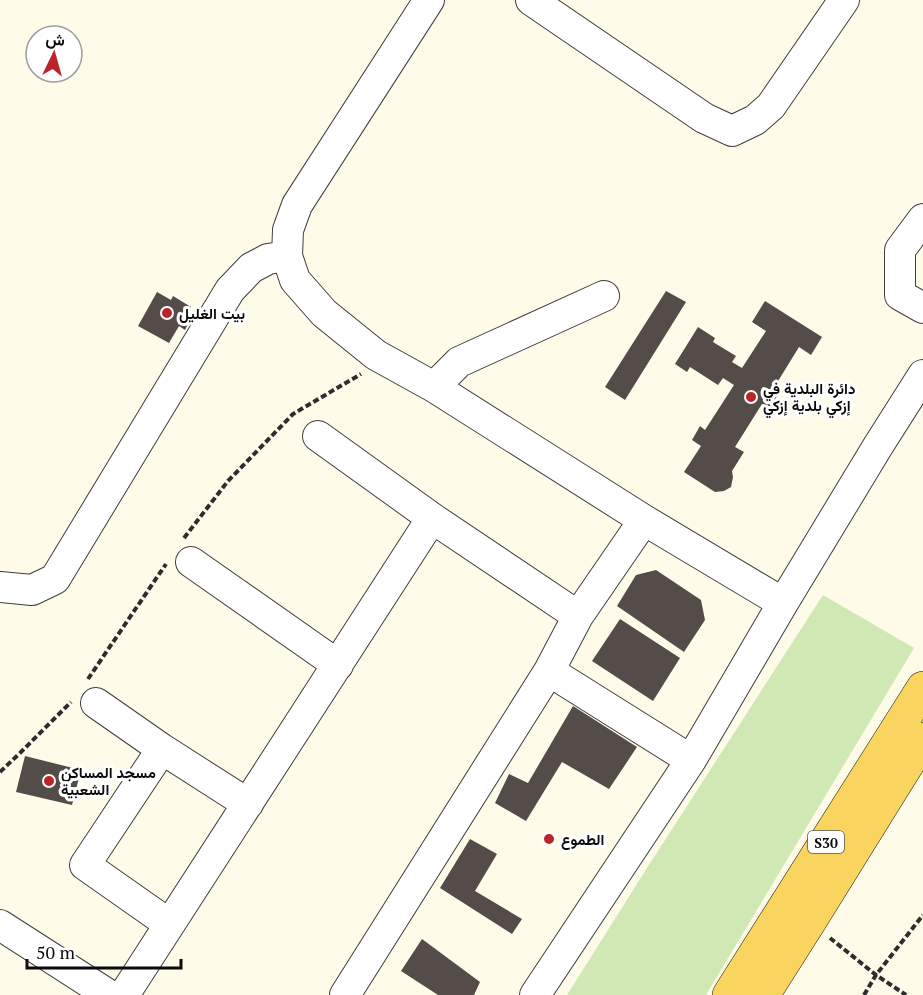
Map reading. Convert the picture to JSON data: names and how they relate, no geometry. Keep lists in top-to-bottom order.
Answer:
{
  "streets": {
    "main road": ["S30"]
  },
  "places": [
    "بيت الغليل",
    "دائرة البلدية في إزكي بلدية إزكي",
    "مسجد المساكن الشعبية",
    "الطموع"
  ],
  "scale_bar": "50 m",
  "north": "top"
}
